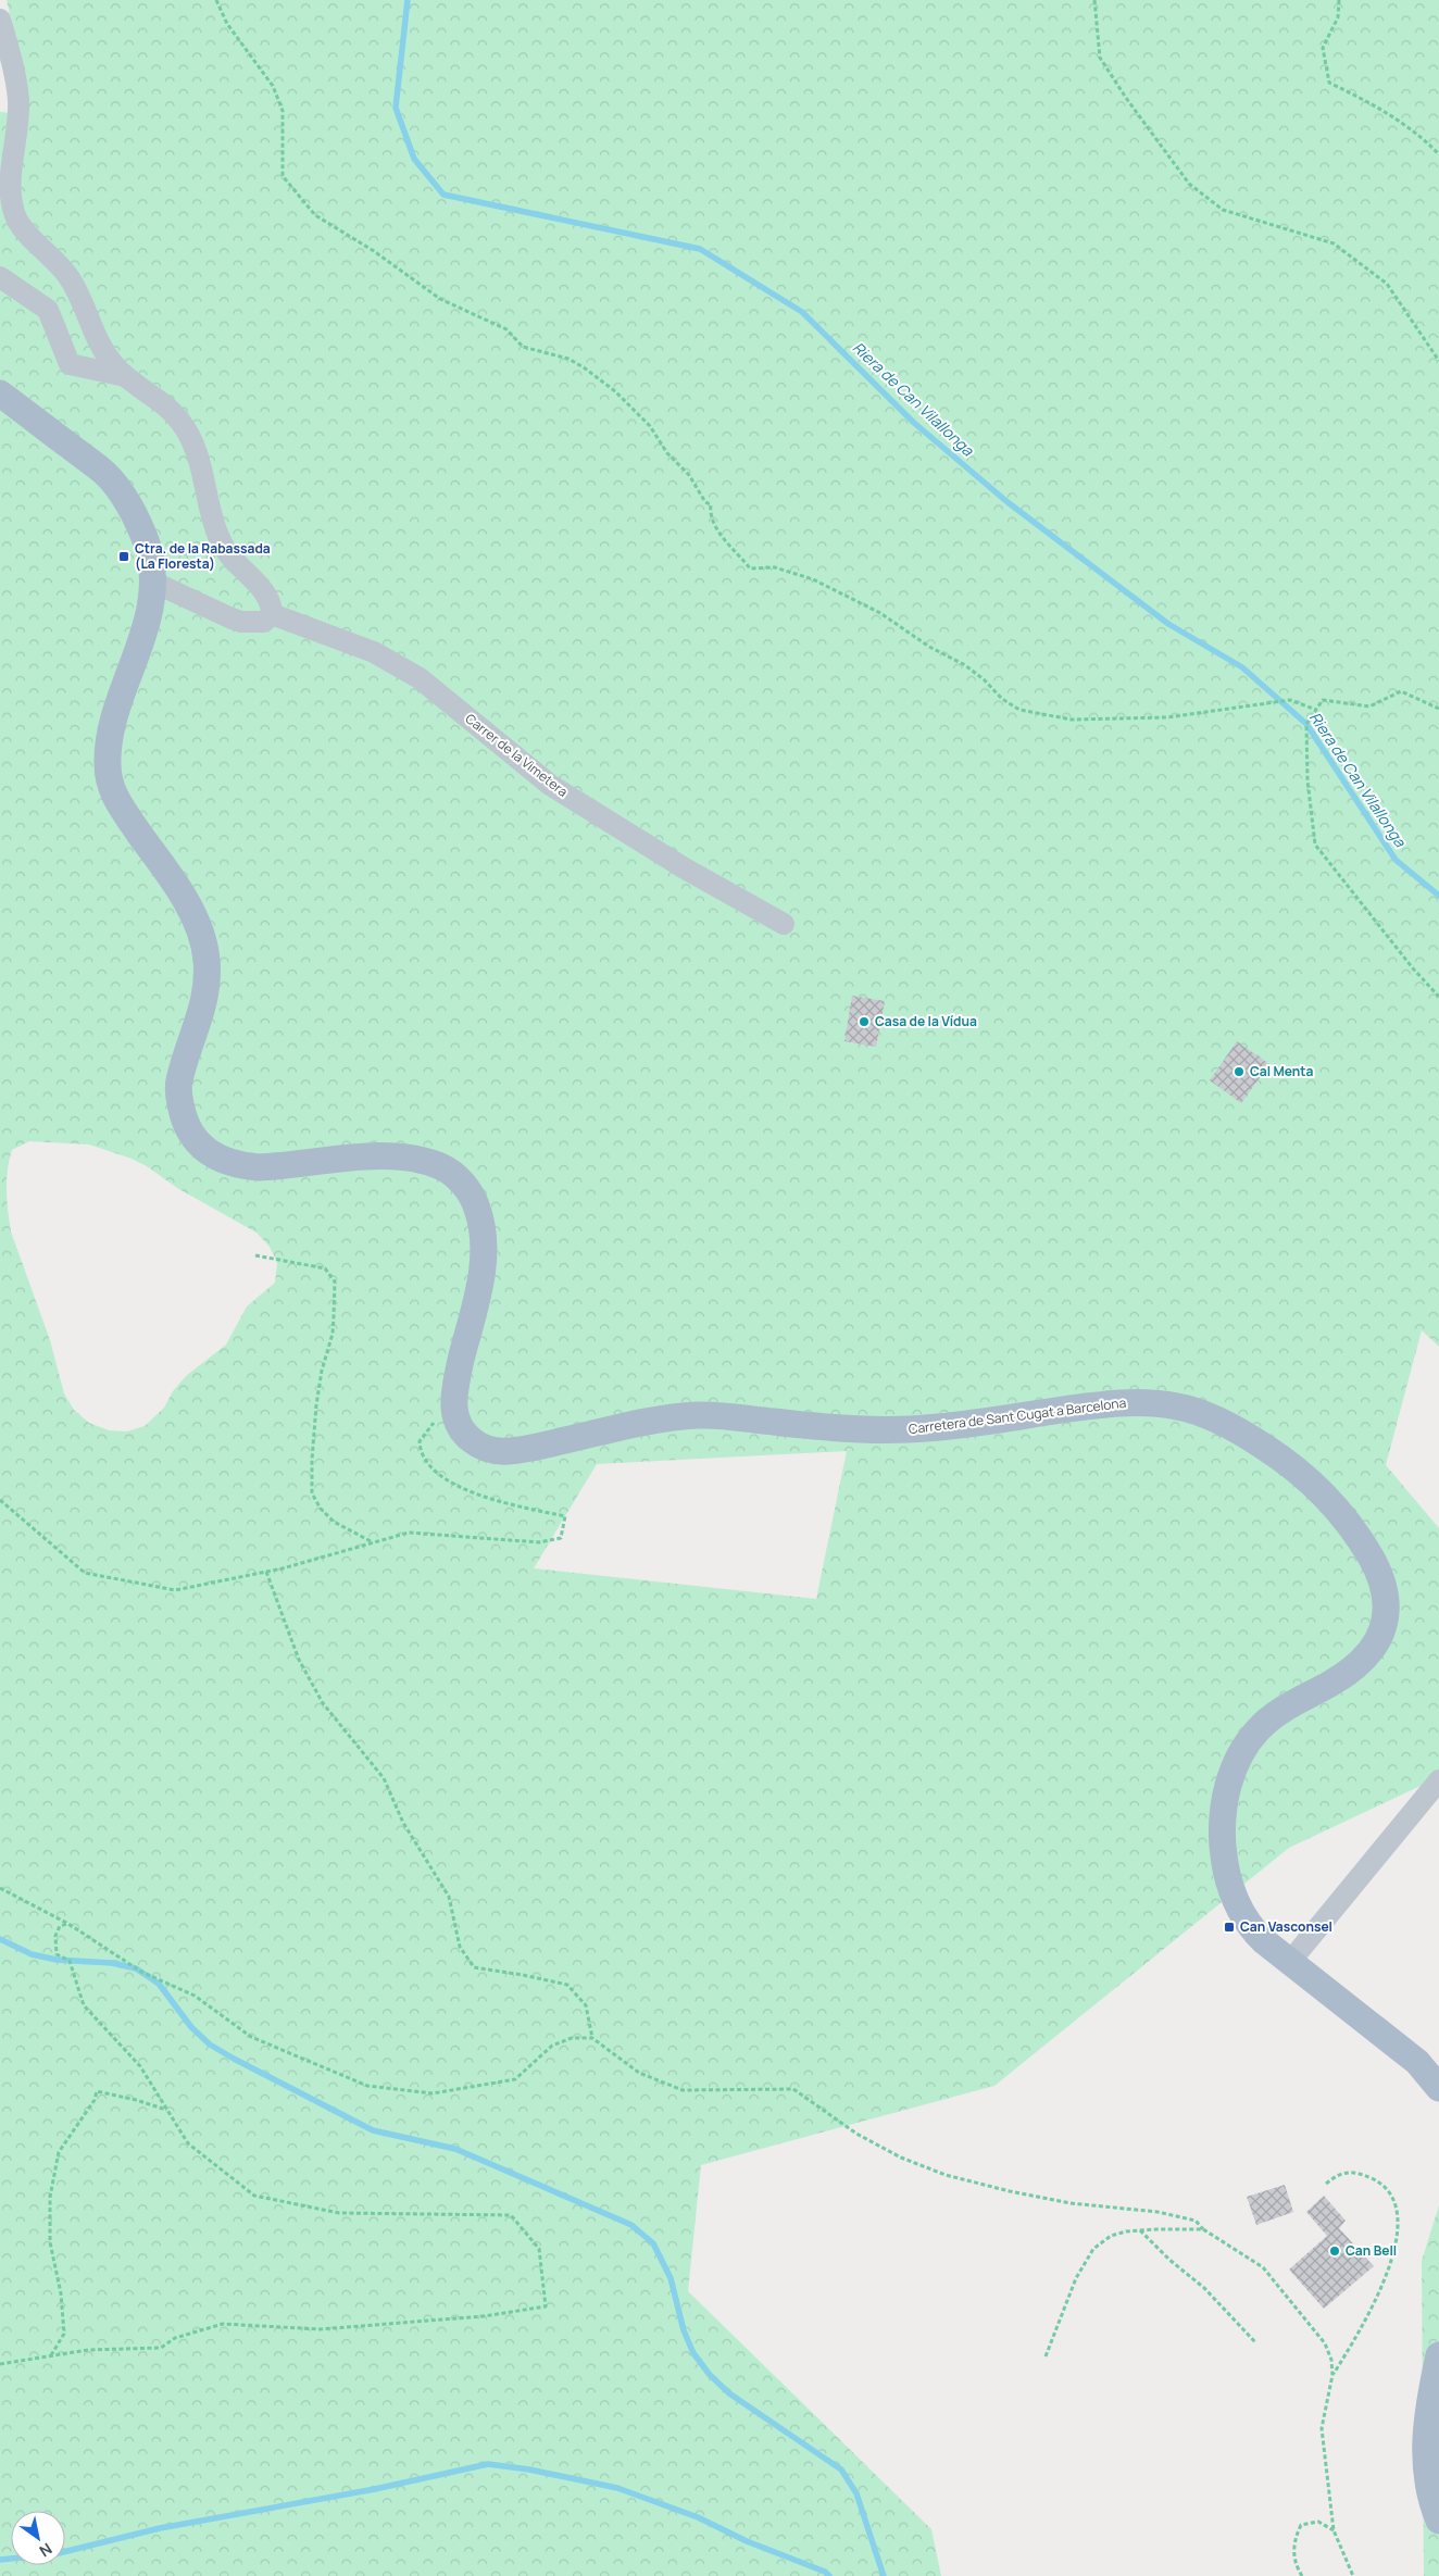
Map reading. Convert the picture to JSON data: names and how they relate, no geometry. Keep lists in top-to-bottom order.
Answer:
{
  "streets": {
    "main road": ["Carretera de Sant Cugat a Barcelona"],
    "street": ["Carrer de la Vimetera"]
  },
  "water": ["Riera de Can Vilallonga"],
  "places": {
    "transit": ["Ctra. de la Rabassada (La Floresta)", "Can Vasconsel"],
    "other": ["Casa de la Vídua", "Cal Menta", "Can Bell"]
  },
  "north": "bottom right"
}
